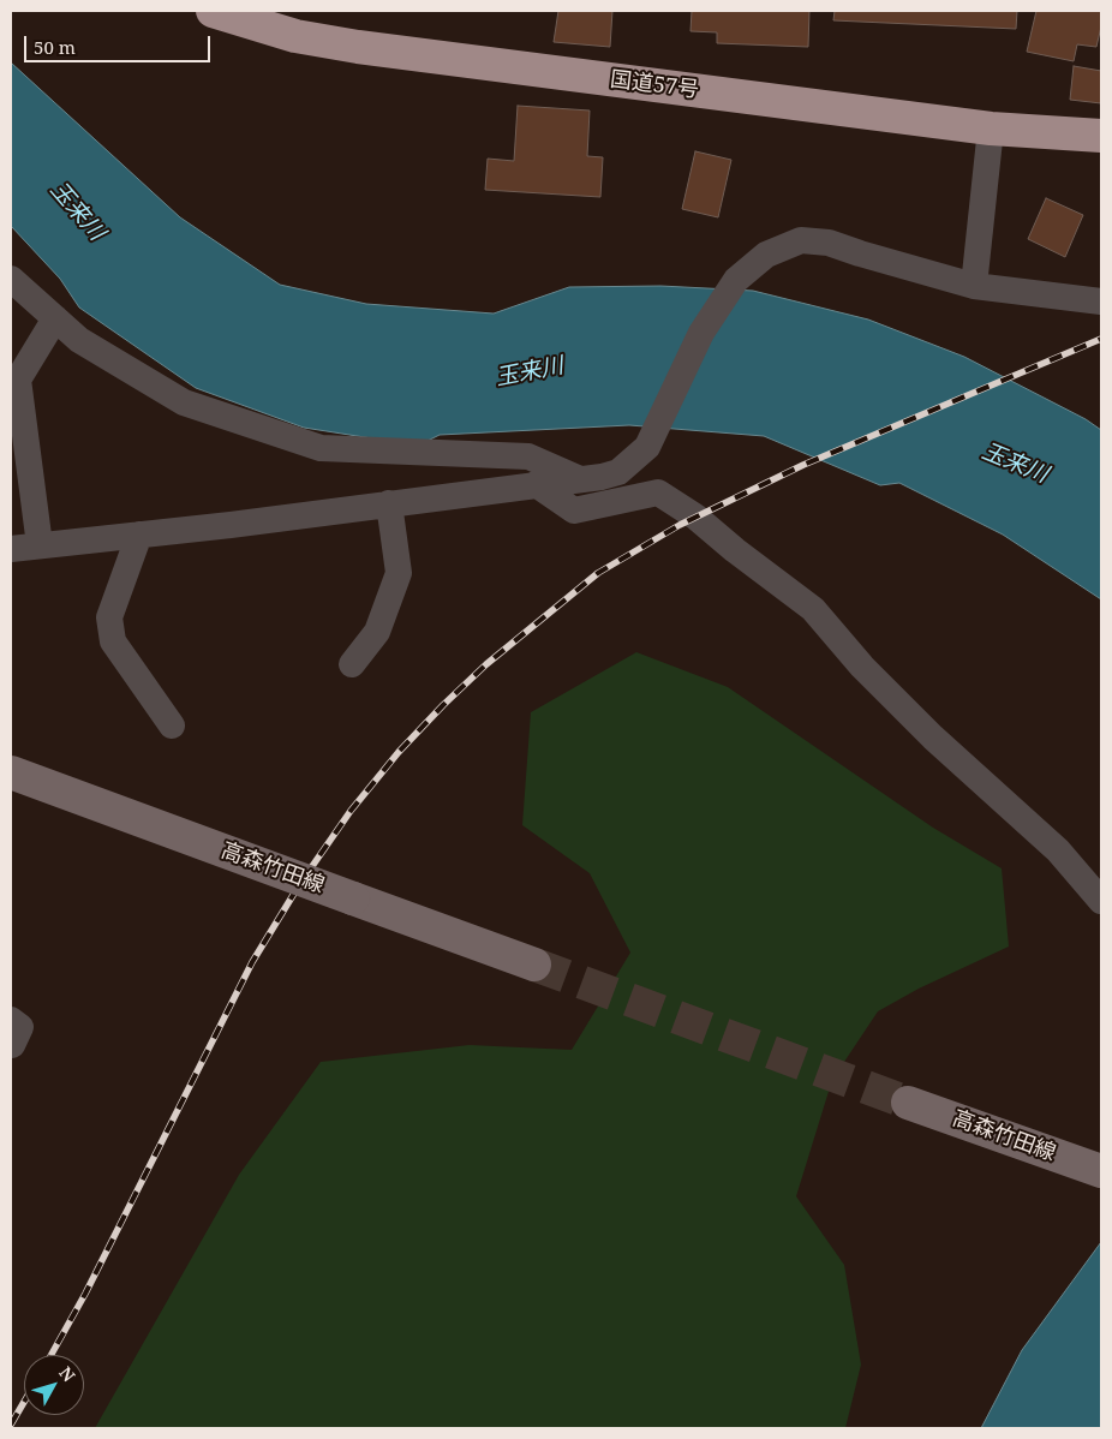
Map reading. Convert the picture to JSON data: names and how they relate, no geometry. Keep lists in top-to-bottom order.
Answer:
{
  "streets": {
    "highway": ["国道57号"],
    "main road": ["高森竹田線"]
  },
  "water": ["玉来川"],
  "scale_bar": "50 m",
  "north": "top right"
}
